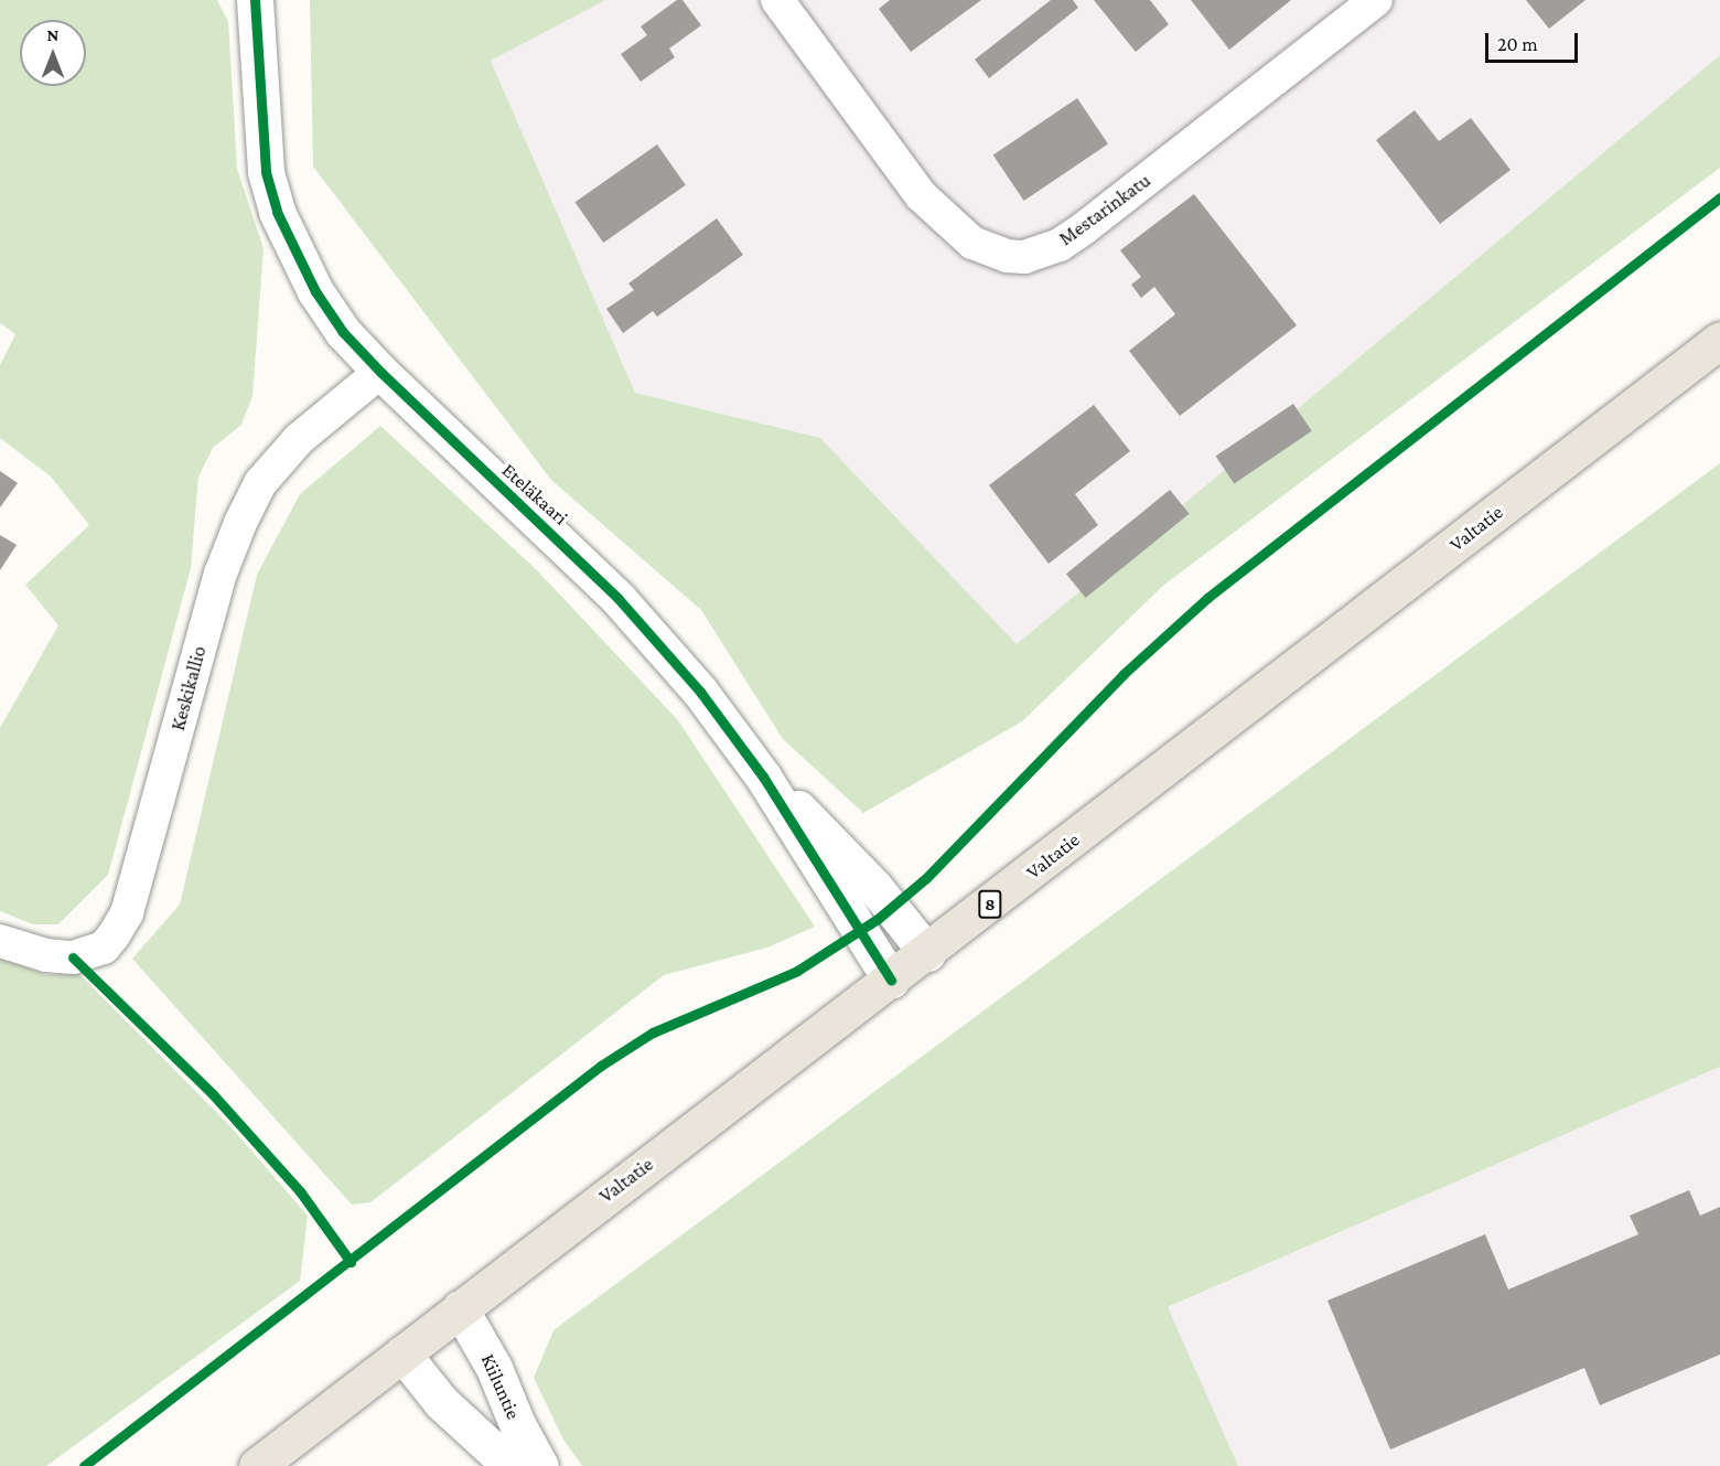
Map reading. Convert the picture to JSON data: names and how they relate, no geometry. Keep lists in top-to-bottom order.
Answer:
{
  "streets": {
    "highway": ["Valtatie", "8"],
    "street": [
      "Mestarinkatu",
      "Eteläkaari",
      "Keskikallio",
      "Kiiluntie"
    ]
  },
  "crossings": [
    ["Eteläkaari", "Valtatie"],
    ["Eteläkaari", "Keskikallio"],
    ["Valtatie", "Kiiluntie"]
  ],
  "scale_bar": "20 m",
  "north": "top"
}
